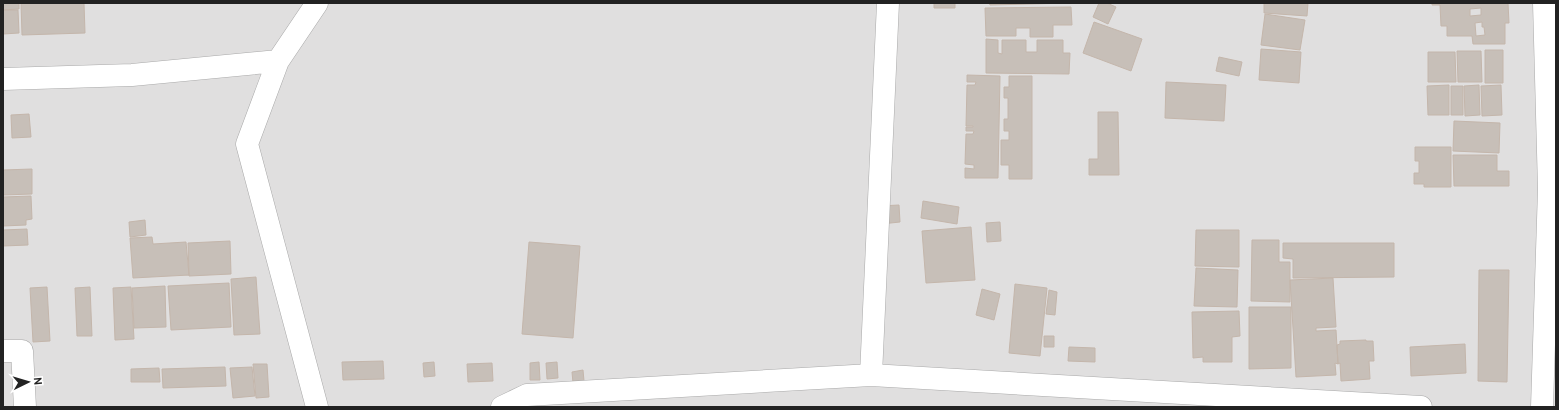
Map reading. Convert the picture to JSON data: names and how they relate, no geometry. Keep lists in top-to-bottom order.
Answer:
{
  "north": "right"
}
